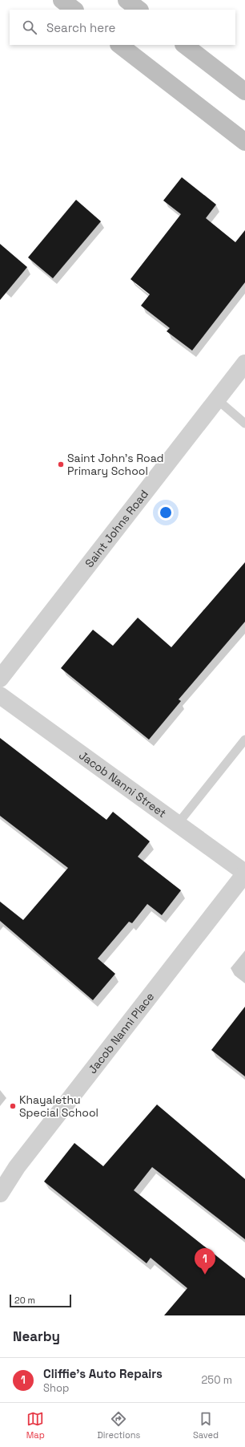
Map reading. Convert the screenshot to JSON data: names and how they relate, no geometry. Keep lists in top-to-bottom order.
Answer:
{
  "streets": {
    "street": ["Saint Johns Road", "Jacob Nanni Street", "Jacob Nanni Place"]
  },
  "crossings": [
    ["Jacob Nanni Street", "Jacob Nanni Place"]
  ],
  "places": ["Saint John's Road Primary School", "Khayalethu Special School"],
  "scale_bar": "20 m",
  "page": {
    "search": "Search here",
    "pins": "1",
    "scale": "20 m",
    "heading": "Nearby",
    "list": [
      {
        "mark": "1",
        "name": "Cliffie's Auto Repairs",
        "note": "Shop",
        "value": "250 m"
      }
    ],
    "nav": ["Map", "Directions", "Saved"]
  }
}
